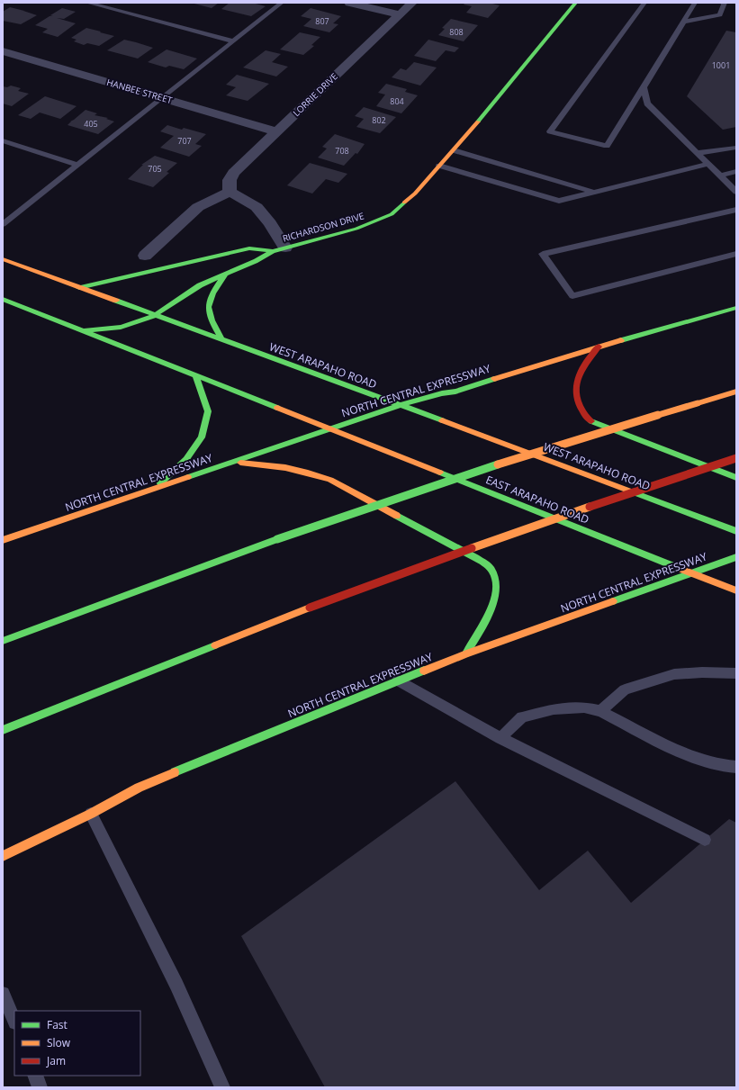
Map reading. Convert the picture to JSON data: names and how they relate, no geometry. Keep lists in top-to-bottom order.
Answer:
{
  "streets": {
    "main road": [
      "RICHARDSON DRIVE",
      "WEST ARAPAHO ROAD",
      "NORTH CENTRAL EXPRESSWAY",
      "EAST ARAPAHO ROAD"
    ],
    "street": ["HANBEE STREET", "LORRIE DRIVE"]
  },
  "crossings": [
    ["HANBEE STREET", "LORRIE DRIVE"],
    ["RICHARDSON DRIVE", "WEST ARAPAHO ROAD"],
    ["WEST ARAPAHO ROAD", "NORTH CENTRAL EXPRESSWAY"],
    ["NORTH CENTRAL EXPRESSWAY", "EAST ARAPAHO ROAD"]
  ],
  "house_numbers": [
    "807",
    "808",
    "1001",
    "804",
    "802",
    "405",
    "707",
    "708",
    "705"
  ],
  "legend": ["Fast", "Slow", "Jam"]
}
